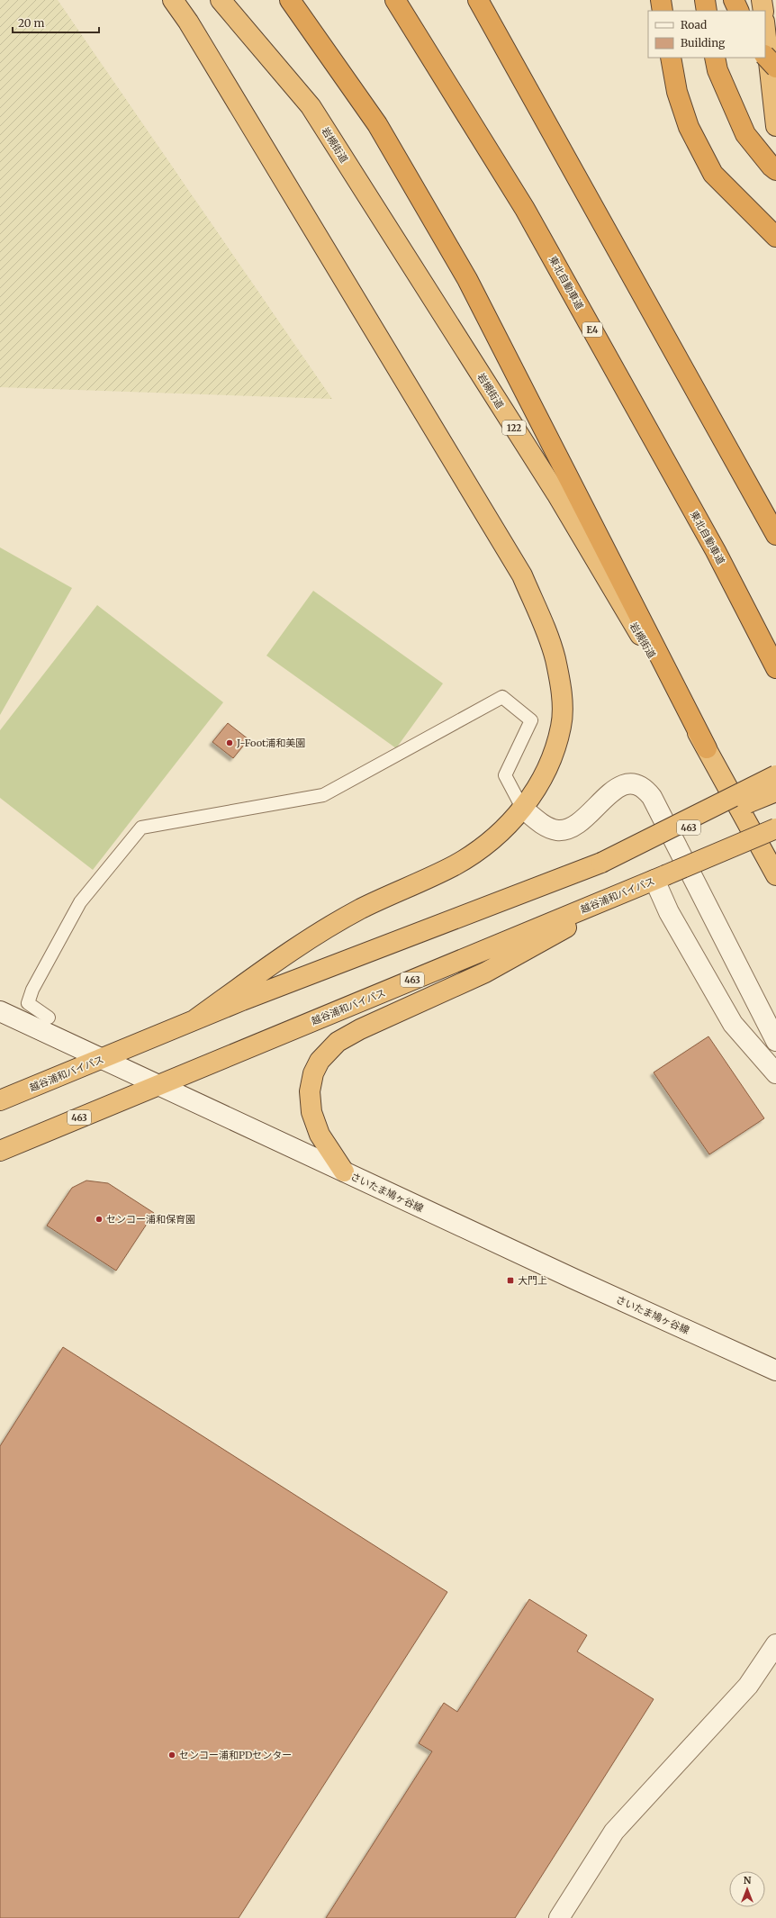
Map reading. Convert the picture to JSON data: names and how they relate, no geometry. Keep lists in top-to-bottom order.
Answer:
{
  "streets": {
    "highway": [
      "岩槻街道",
      "東北自動車道",
      "E4",
      "122",
      "463",
      "越谷浦和バイパス"
    ],
    "street": ["さいたま鳩ヶ谷線"]
  },
  "crossings": [
    ["越谷浦和バイパス", "さいたま鳩ヶ谷線"]
  ],
  "places": {
    "other": ["J-Foot浦和美園", "センコー浦和保育園", "センコー浦和PDセンター"],
    "transit": ["大門上"]
  },
  "legend": ["Road", "Building"],
  "scale_bar": "20 m",
  "north": "top"
}
